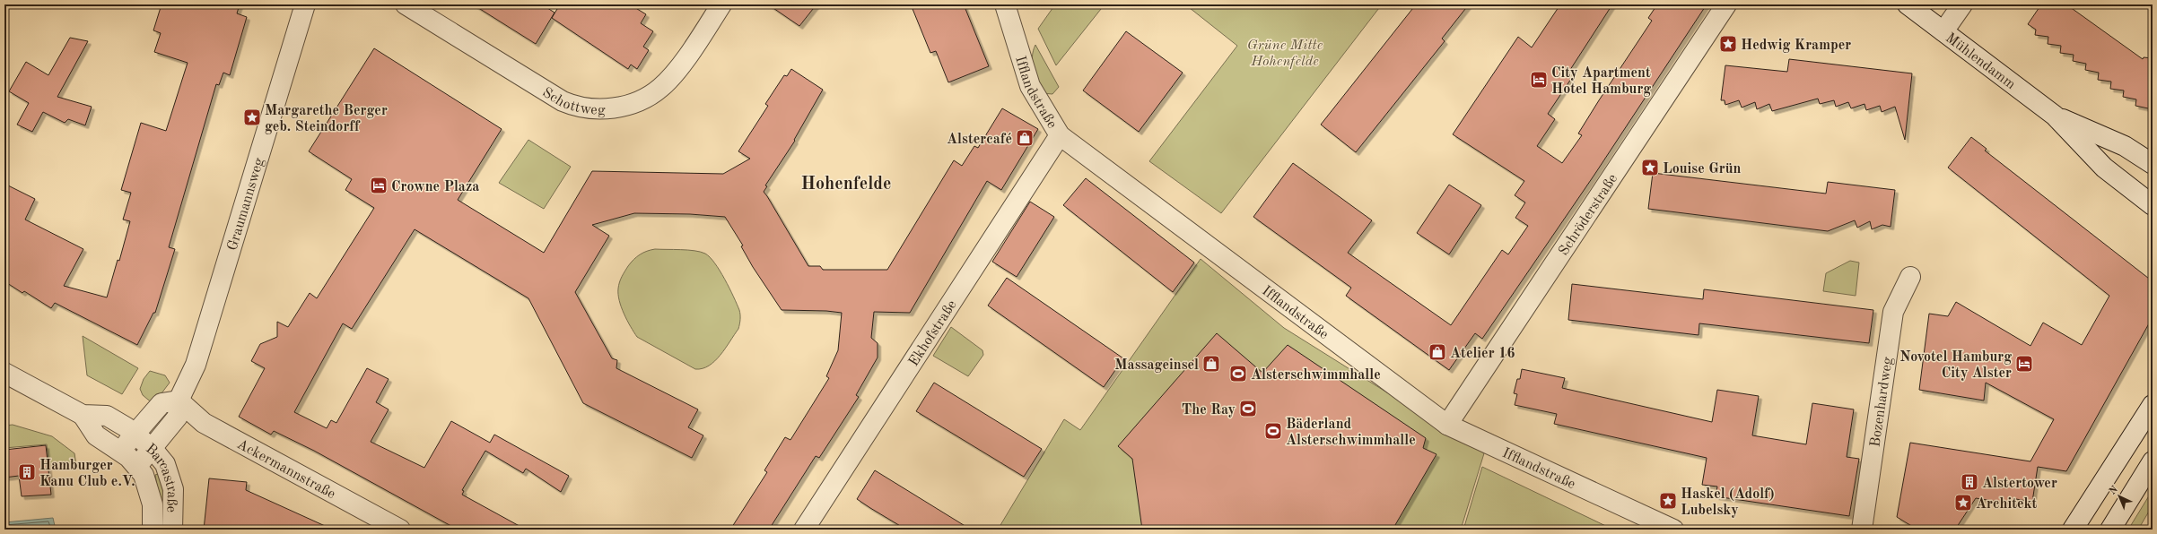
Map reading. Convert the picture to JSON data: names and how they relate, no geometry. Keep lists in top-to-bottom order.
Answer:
{
  "streets": {
    "street": [
      "Mühlendamm",
      "Ifflandstraße",
      "Schottweg",
      "Graumannsweg",
      "Schröderstraße",
      "Ekhofstraße",
      "Bozenhardweg",
      "Ackermannstraße",
      "Barcastraße"
    ]
  },
  "crossings": [
    ["Ifflandstraße", "Schröderstraße"],
    ["Ifflandstraße", "Ekhofstraße"],
    ["Graumannsweg", "Ackermannstraße"],
    ["Graumannsweg", "Barcastraße"]
  ],
  "districts": ["Hohenfelde"],
  "parks": ["Grüne Mitte Hohenfelde"],
  "places": {
    "place": [
      "Hedwig Kramper",
      "Margarethe Berger geb. Steindorff",
      "Louise Grün",
      "Haskel (Adolf) Lubelsky",
      "Architekt"
    ],
    "hotel": ["City Apartment Hotel Hamburg", "Crowne Plaza", "Novotel Hamburg City Alster"],
    "shop": ["Alstercafé", "Atelier 16", "Massageinsel"],
    "sports": ["Alsterschwimmhalle", "The Ray", "Bäderland Alsterschwimmhalle"],
    "building": ["Hamburger Kanu Club e.V.", "Alstertower"]
  },
  "north": "top left"
}
